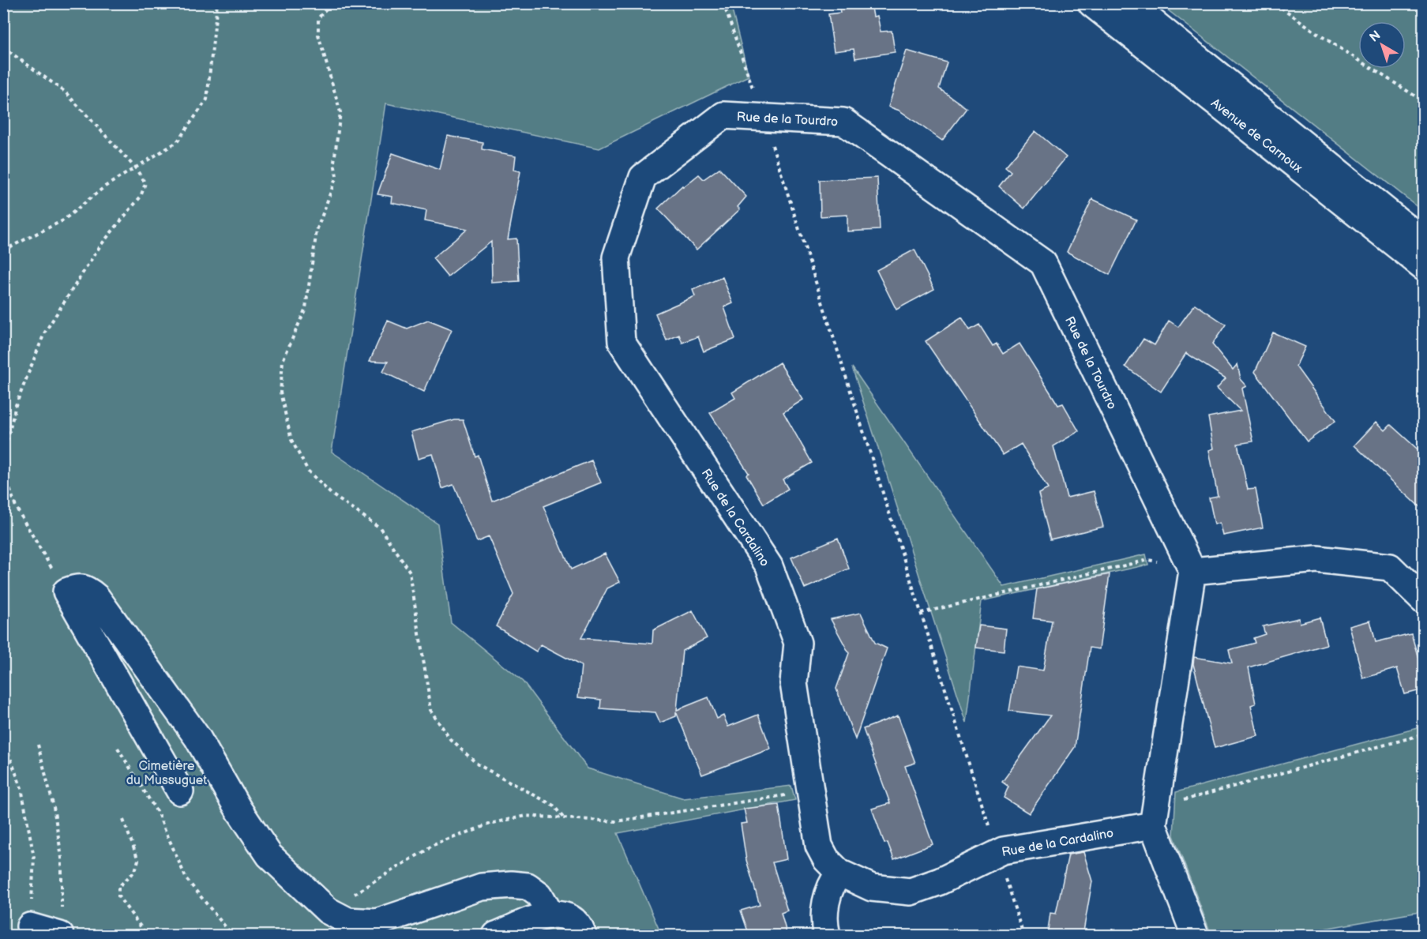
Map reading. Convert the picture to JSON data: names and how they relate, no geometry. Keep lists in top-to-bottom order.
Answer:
{
  "streets": {
    "street": ["Rue de la Tourdro", "Avenue de Carnoux", "Rue de la Cardalino"]
  },
  "crossings": [
    ["Rue de la Tourdro", "Rue de la Cardalino"]
  ],
  "parks": ["Cimetière du Mussuguet"],
  "north": "top left"
}
